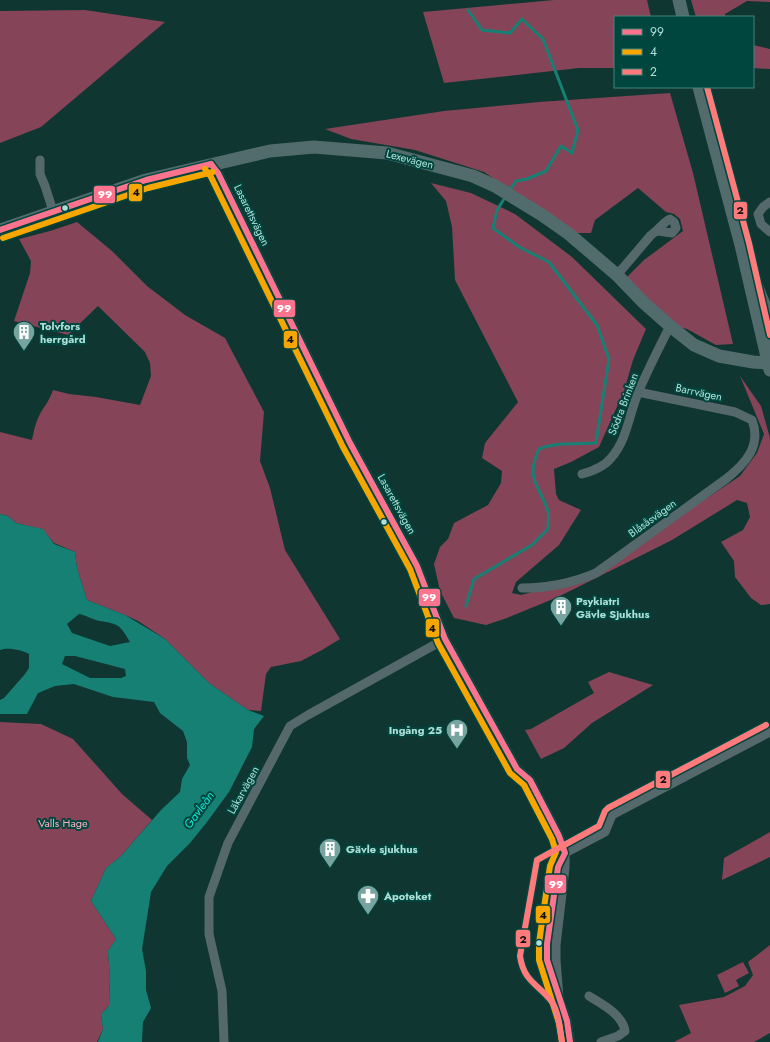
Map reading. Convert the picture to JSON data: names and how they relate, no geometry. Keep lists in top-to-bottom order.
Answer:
{
  "streets": {
    "street": [
      "Lexevägen",
      "Lasarettsvägen",
      "Barrvägen",
      "Södra Brinken",
      "Blåsåsvägen",
      "Läkarvägen"
    ]
  },
  "crossings": [
    ["Lexevägen", "Lasarettsvägen"],
    ["Lexevägen", "Södra Brinken"],
    ["Lasarettsvägen", "Läkarvägen"],
    ["Barrvägen", "Södra Brinken"],
    ["Barrvägen", "Blåsåsvägen"]
  ],
  "water": ["Gavleån"],
  "parks": ["Valls Hage"],
  "places": {
    "building": ["Tolvfors herrgård", "Psykiatri Gävle Sjukhus", "Gävle sjukhus"],
    "hospital": ["Ingång 25"],
    "pharmacy": ["Apoteket"]
  },
  "lines": ["transit line 2", "transit line 99", "transit line 4"],
  "legend": ["99", "4", "2"]
}
